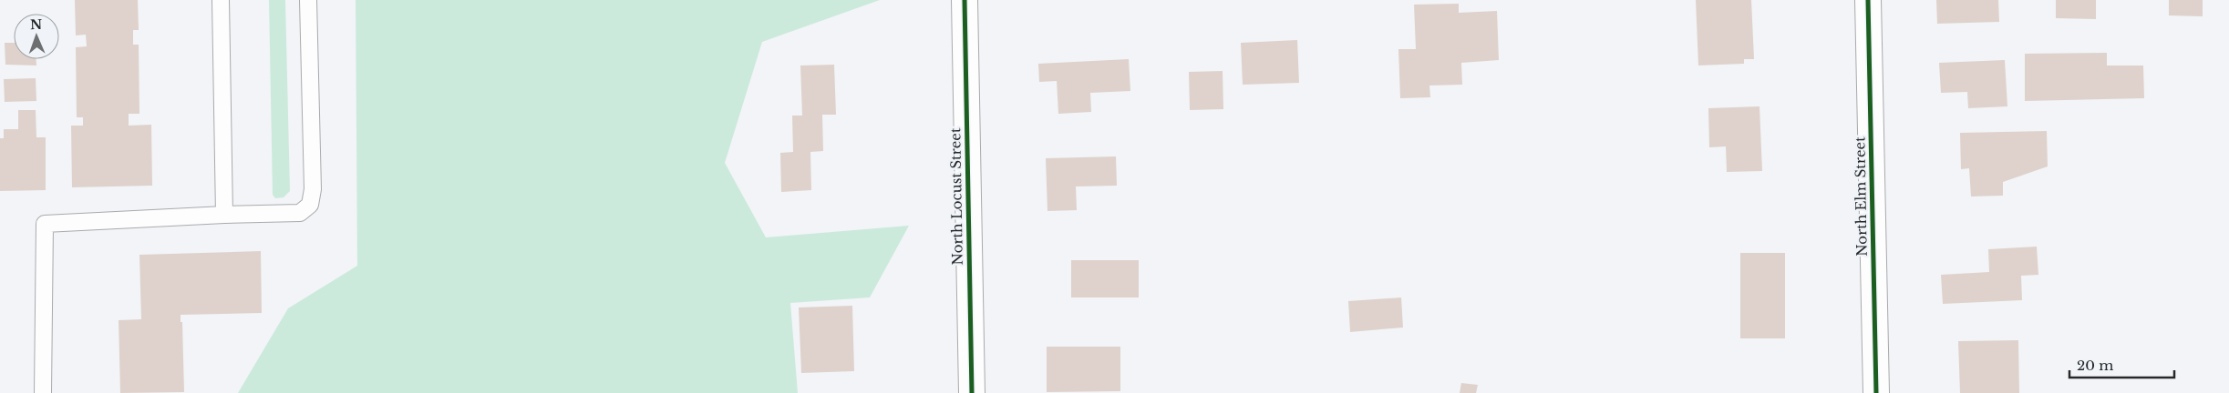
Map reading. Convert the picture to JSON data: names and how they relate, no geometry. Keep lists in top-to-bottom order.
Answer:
{
  "streets": {
    "street": ["North Locust Street", "North Elm Street"]
  },
  "scale_bar": "20 m",
  "north": "top"
}
